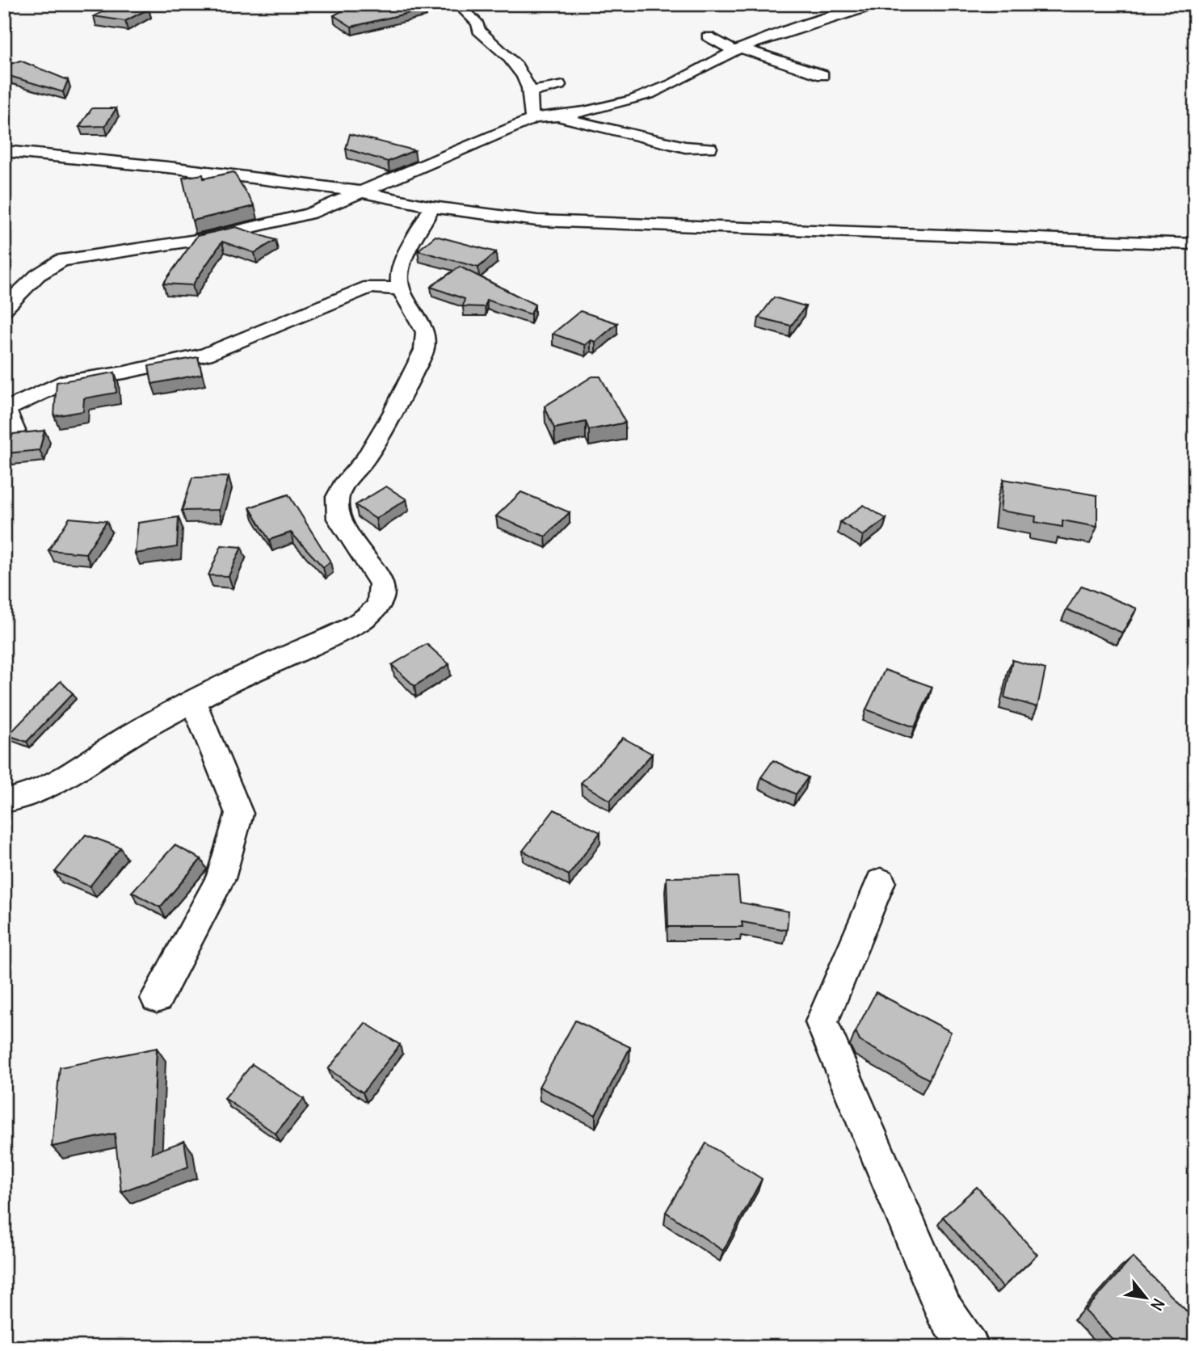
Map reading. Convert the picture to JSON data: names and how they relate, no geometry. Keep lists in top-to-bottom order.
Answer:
{
  "north": "bottom right"
}
